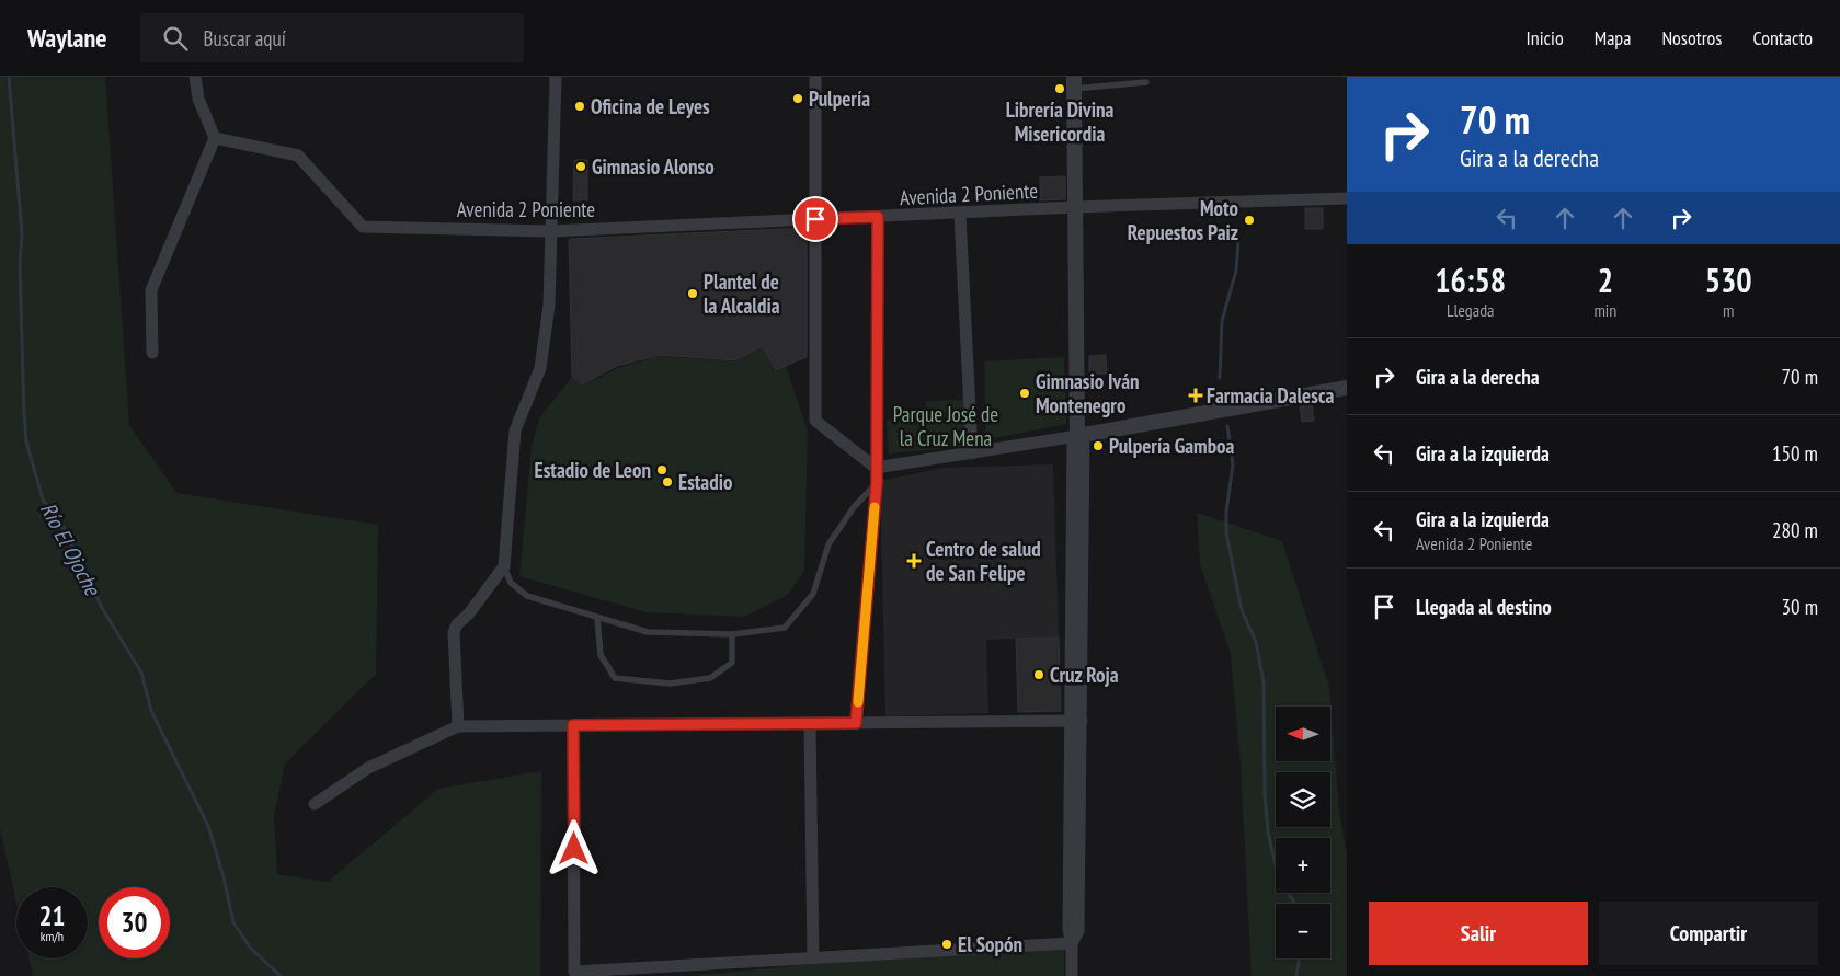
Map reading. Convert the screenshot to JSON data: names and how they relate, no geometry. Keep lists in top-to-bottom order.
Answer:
{
  "streets": {
    "street": ["Avenida 2 Poniente"]
  },
  "water": ["Río El Ojoche"],
  "parks": ["Parque José de la Cruz Mena"],
  "places": {
    "other": [
      "Librería Divina Misericordia",
      "Pulpería",
      "Oficina de Leyes",
      "Gimnasio Alonso",
      "Moto Repuestos Paiz",
      "Plantel de la Alcaldia",
      "Gimnasio Iván Montenegro",
      "Pulpería Gamboa",
      "Estadio de Leon",
      "Estadio",
      "Cruz Roja",
      "El Sopón"
    ],
    "health": ["Farmacia Dalesca", "Centro de salud de San Felipe"]
  },
  "north": "left",
  "page": {
    "header": "Waylane",
    "search": "Buscar aquí",
    "nav": [
      "Inicio",
      "Mapa",
      "Nosotros",
      "Contacto"
    ],
    "turn": ["70 m", "Gira a la derecha"],
    "eta": [
      "16:58",
      "Llegada",
      "2",
      "min",
      "530",
      "m"
    ],
    "list": [
      {
        "name": "Gira a la derecha",
        "value": "70 m"
      },
      {
        "name": "Gira a la izquierda",
        "value": "150 m"
      },
      {
        "name": "Gira a la izquierda",
        "note": "Avenida 2 Poniente",
        "value": "280 m"
      },
      {
        "name": "Llegada al destino",
        "value": "30 m"
      }
    ],
    "map_buttons": ["+", "−"],
    "speed": "21 km/h",
    "limit": "30",
    "buttons": ["Salir", "Compartir"]
  }
}
